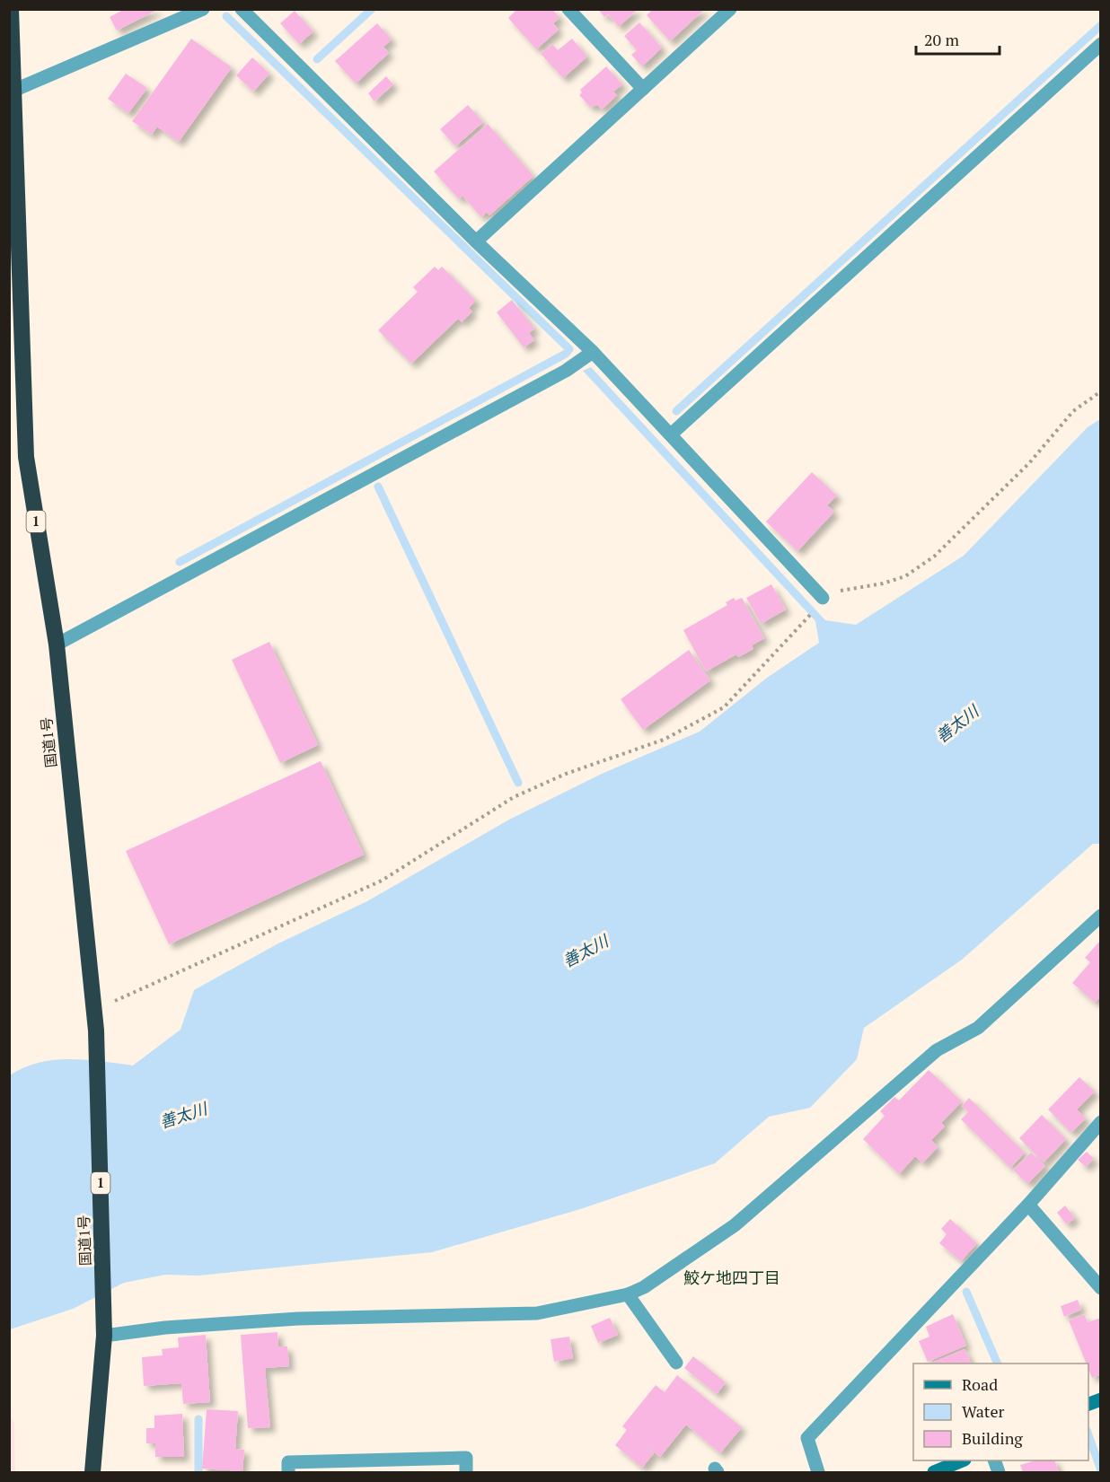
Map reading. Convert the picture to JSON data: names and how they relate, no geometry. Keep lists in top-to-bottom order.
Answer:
{
  "streets": {
    "highway": ["1", "国道1号"]
  },
  "districts": ["鮫ケ地四丁目"],
  "water": ["善太川"],
  "legend": ["Road", "Water", "Building"],
  "scale_bar": "20 m"
}
